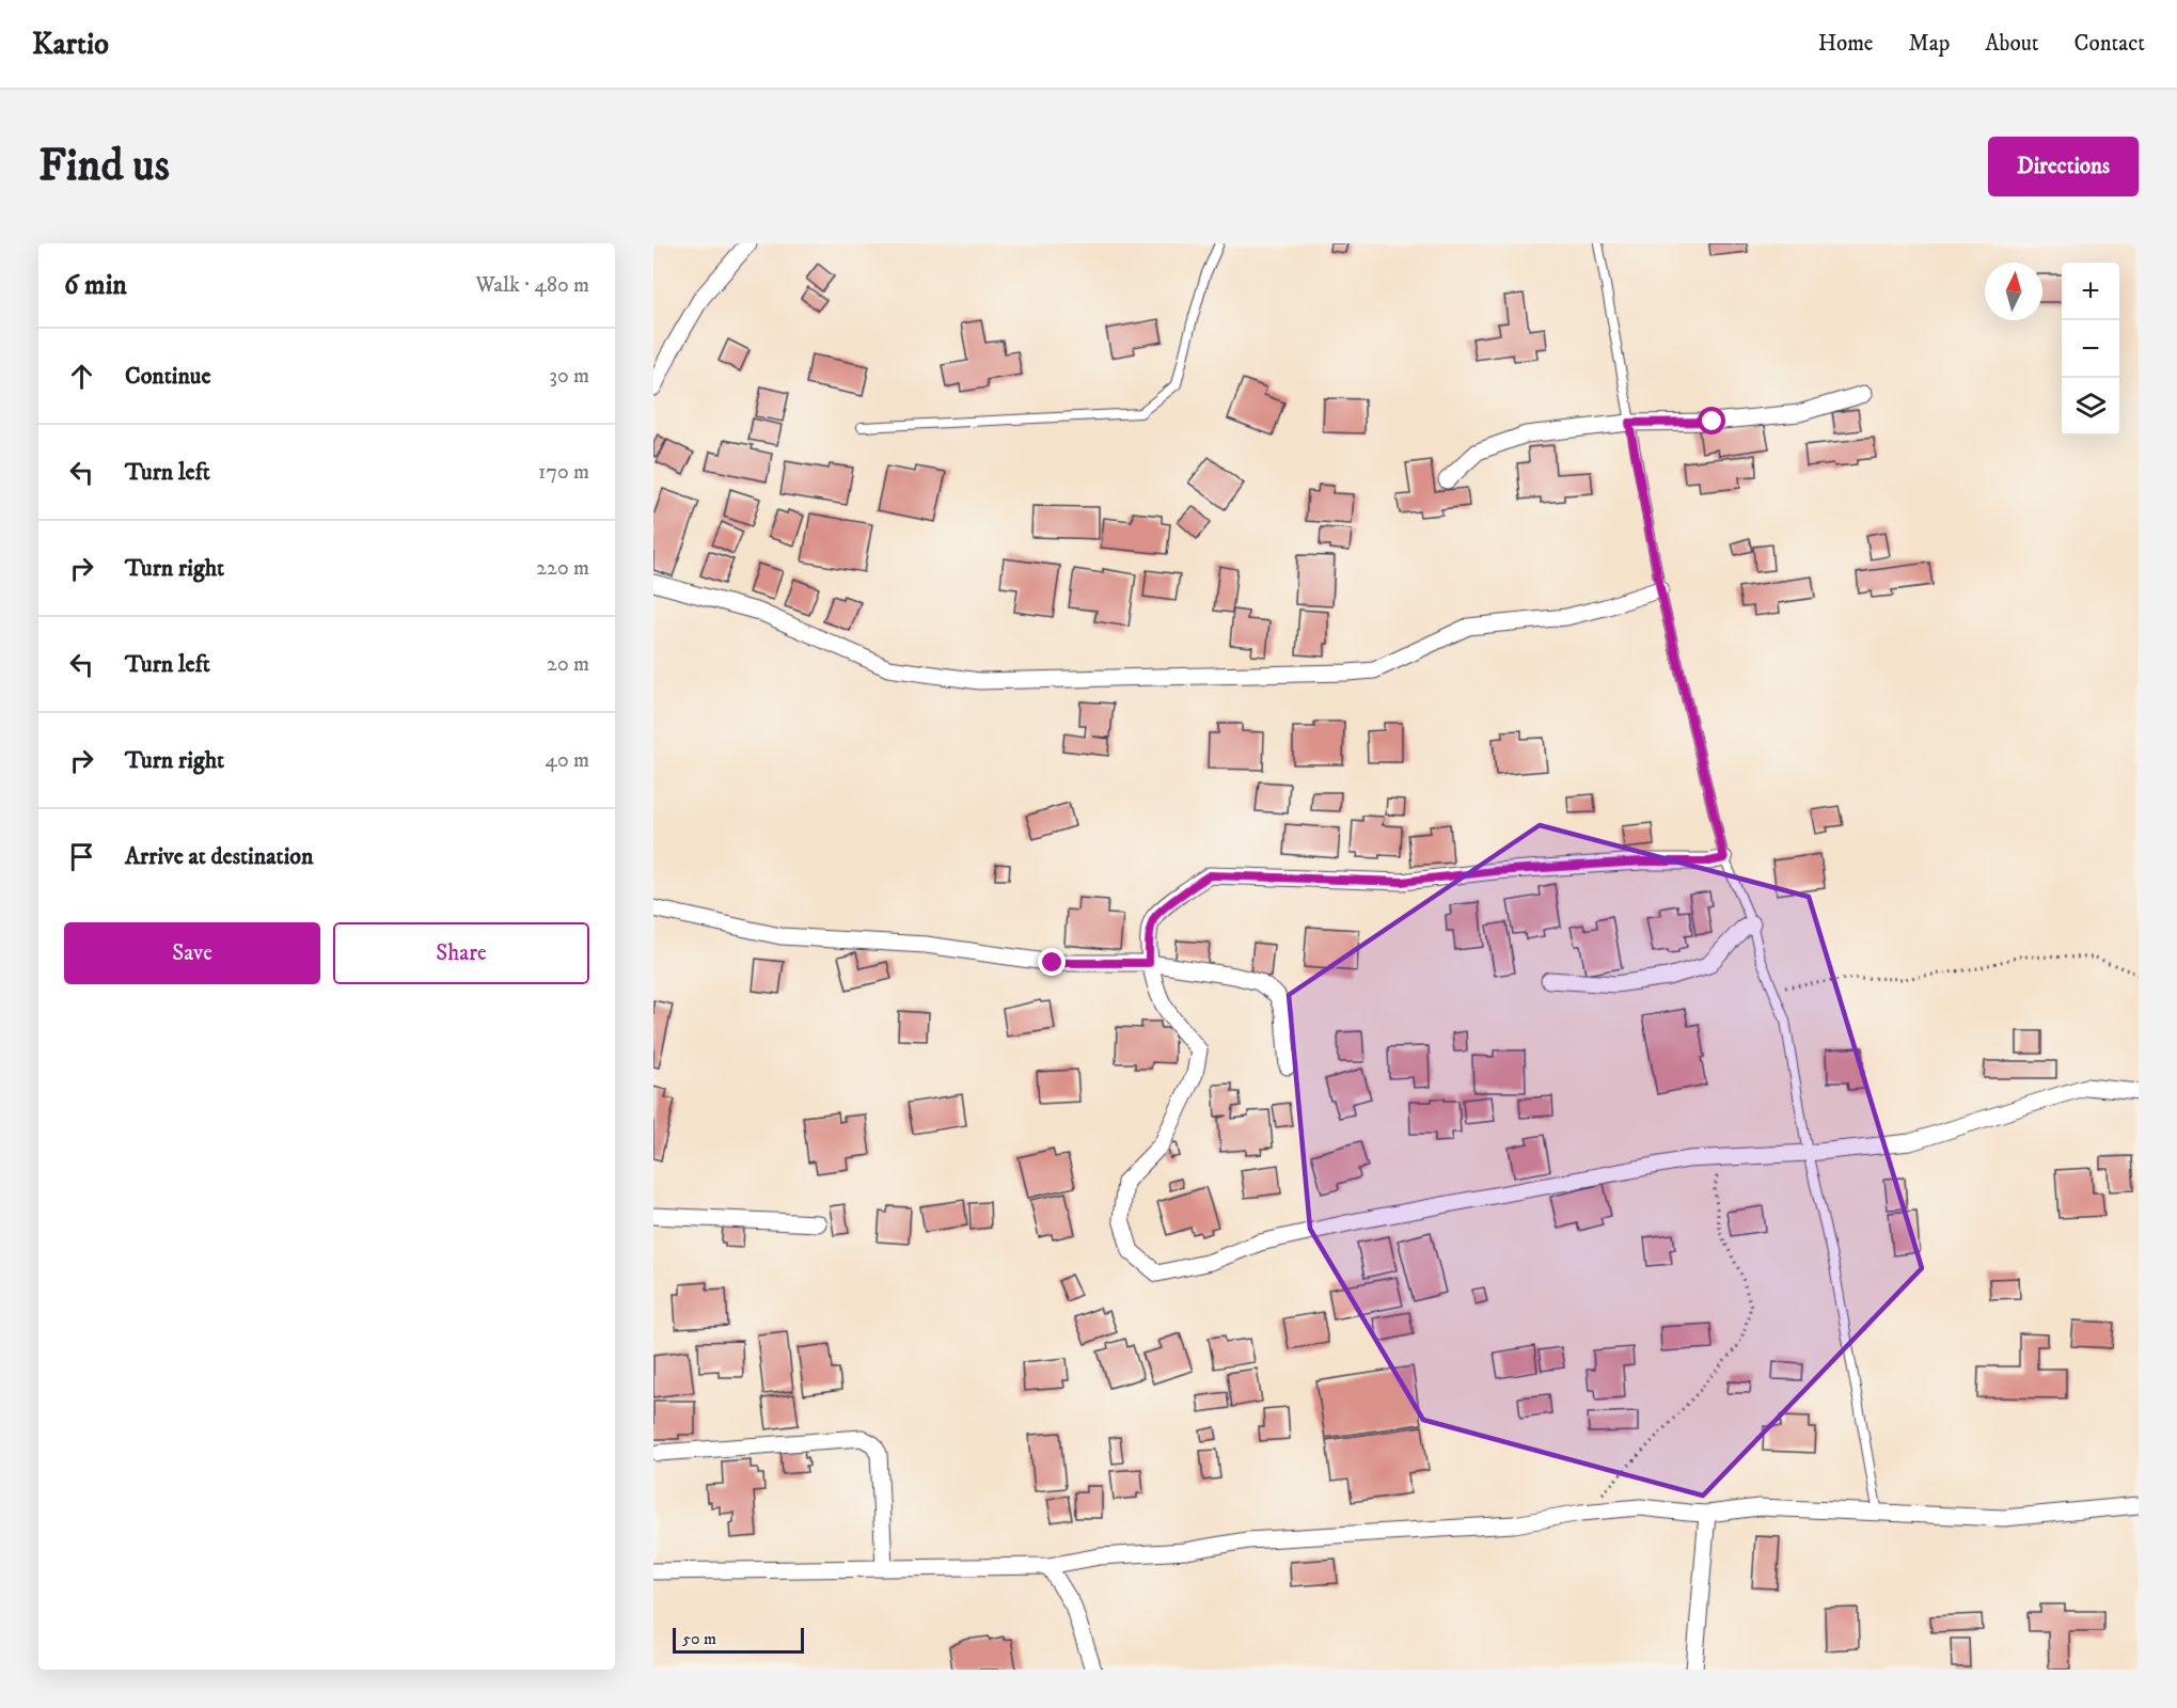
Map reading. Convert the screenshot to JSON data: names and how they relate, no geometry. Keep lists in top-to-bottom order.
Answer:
{
  "scale_bar": "50 m",
  "north": "top",
  "page": {
    "header": "Kartio",
    "nav": [
      "Home",
      "Map",
      "About",
      "Contact"
    ],
    "buttons": [
      "Directions",
      ["Save", "Share"]
    ],
    "title": "Find us",
    "heading": ["6 min", "Walk · 480 m"],
    "map_buttons": ["+", "−"],
    "list": [
      ["Continue", "30 m"],
      ["Turn left", "170 m"],
      ["Turn right", "220 m"],
      ["Turn left", "20 m"],
      ["Turn right", "40 m"],
      "Arrive at destination"
    ],
    "scale": "50 m"
  }
}
